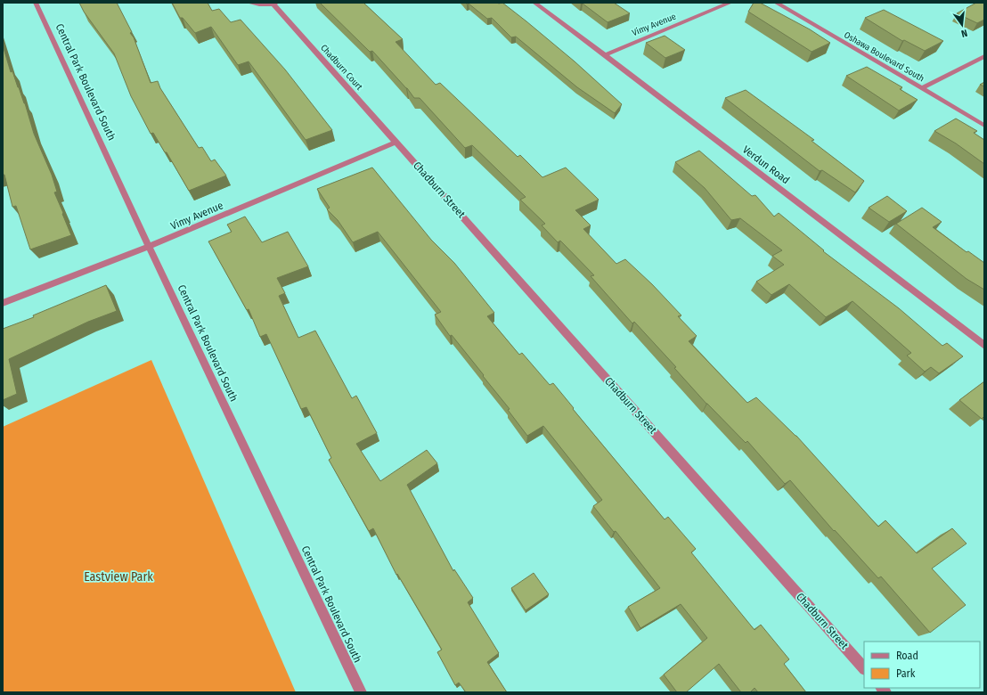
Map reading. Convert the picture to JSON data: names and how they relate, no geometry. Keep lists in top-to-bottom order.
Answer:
{
  "streets": {
    "street": [
      "Vimy Avenue",
      "Oshawa Boulevard South",
      "Chadburn Court",
      "Central Park Boulevard South",
      "Verdun Road",
      "Chadburn Street"
    ]
  },
  "crossings": [
    ["Vimy Avenue", "Chadburn Court"],
    ["Vimy Avenue", "Central Park Boulevard South"],
    ["Vimy Avenue", "Verdun Road"],
    ["Vimy Avenue", "Chadburn Street"],
    ["Chadburn Court", "Chadburn Street"]
  ],
  "parks": ["Eastview Park"],
  "legend": ["Road", "Park"],
  "north": "bottom"
}
